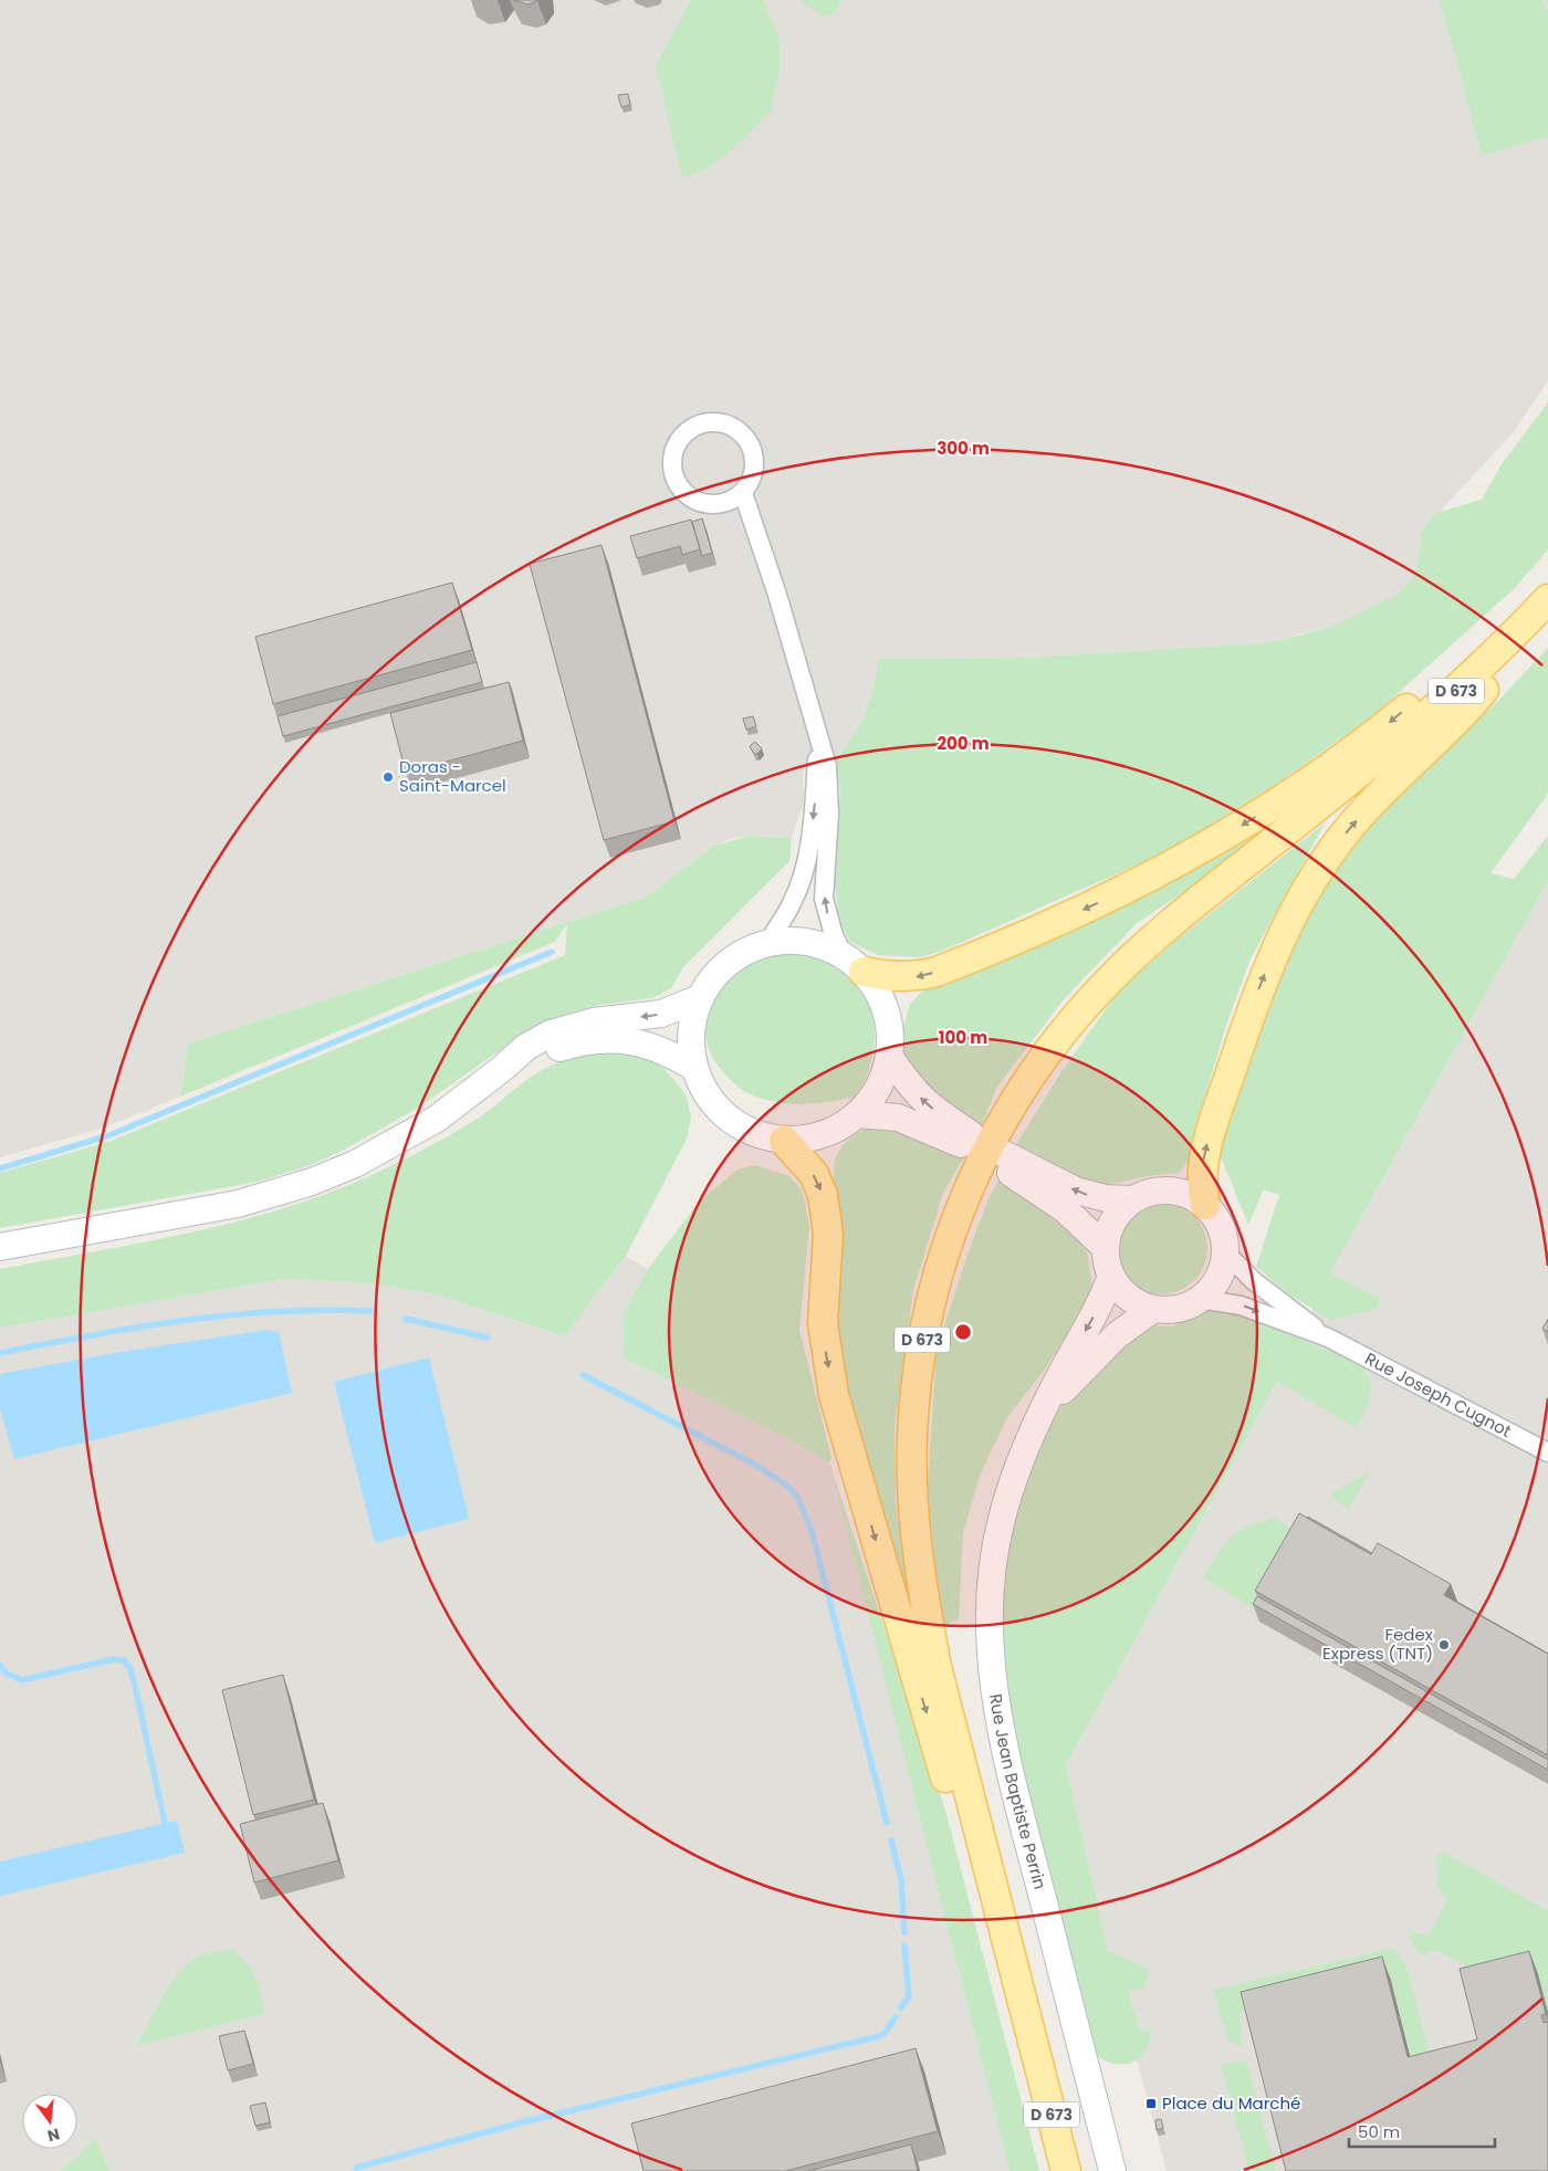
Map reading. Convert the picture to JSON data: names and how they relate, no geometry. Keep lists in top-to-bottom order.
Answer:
{
  "streets": {
    "main road": ["D 673", "Rue Jean Baptiste Perrin"],
    "street": ["Rue Joseph Cugnot"]
  },
  "crossings": [
    ["Rue Joseph Cugnot", "Rue Jean Baptiste Perrin"]
  ],
  "places": {
    "other": ["Doras - Saint-Marcel", "Fedex Express (TNT)"],
    "transit": ["Place du Marché"]
  },
  "scale_bar": "50 m",
  "north": "bottom",
  "rings": ["300 m", "200 m", "100 m"]
}
